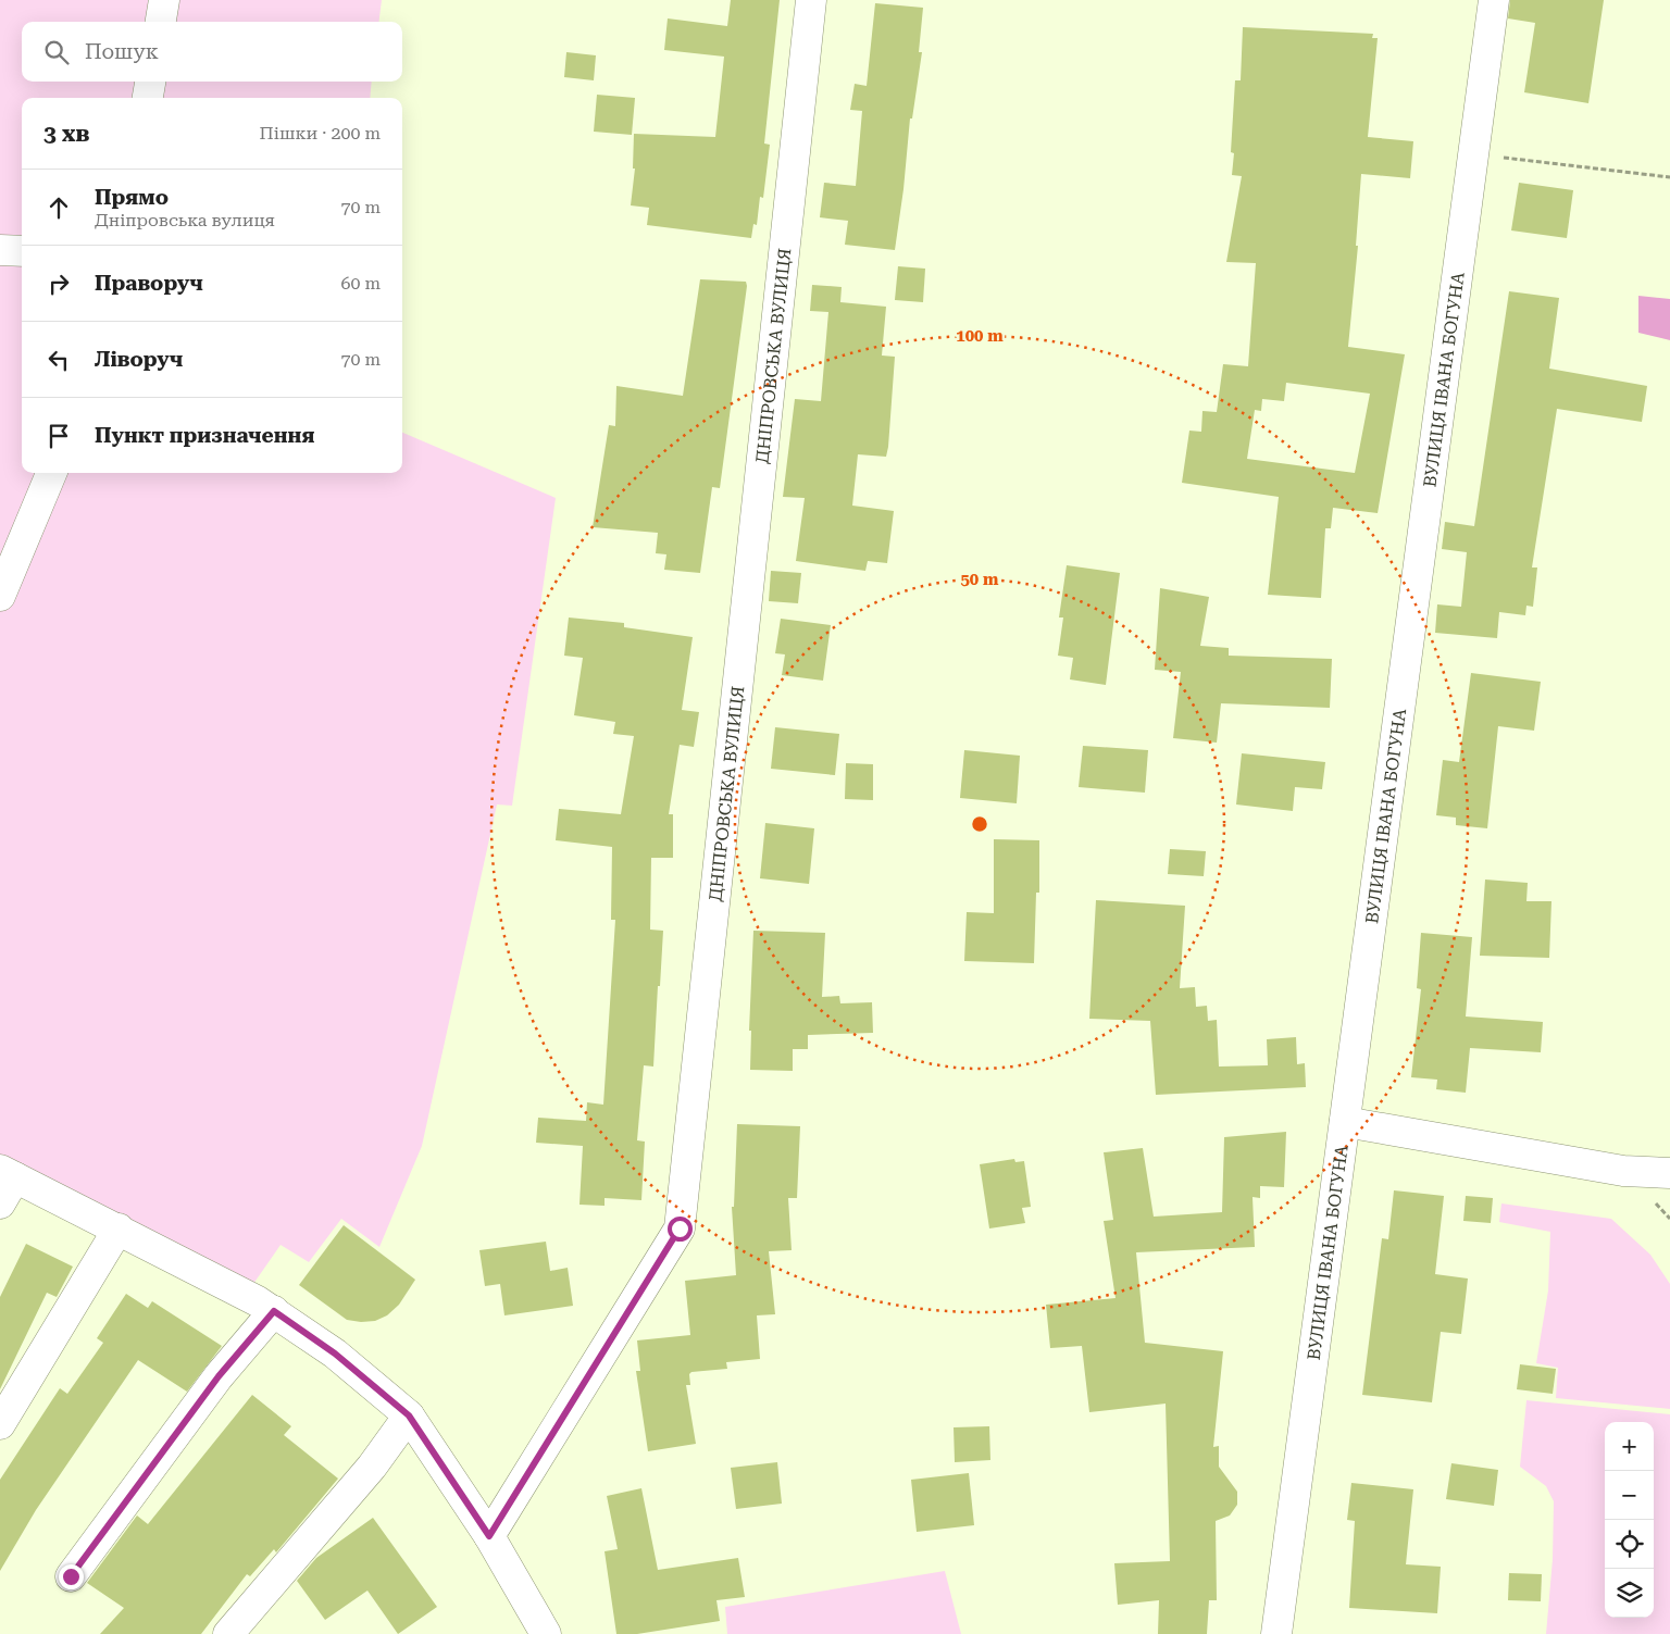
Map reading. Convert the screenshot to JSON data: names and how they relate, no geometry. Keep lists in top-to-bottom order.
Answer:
{
  "streets": {
    "street": ["ДНІПРОВСЬКА ВУЛИЦЯ", "ВУЛИЦЯ ІВАНА БОГУНА"]
  },
  "page": {
    "search": "Пошук",
    "heading": ["3 хв", "Пішки · 200 m"],
    "list": [
      ["Прямо", "Дніпровська вулиця", "70 m"],
      ["Праворуч", "60 m"],
      ["Ліворуч", "70 m"],
      "Пункт призначення"
    ],
    "map_buttons": ["+", "−"]
  },
  "rings": ["100 m", "50 m"]
}
